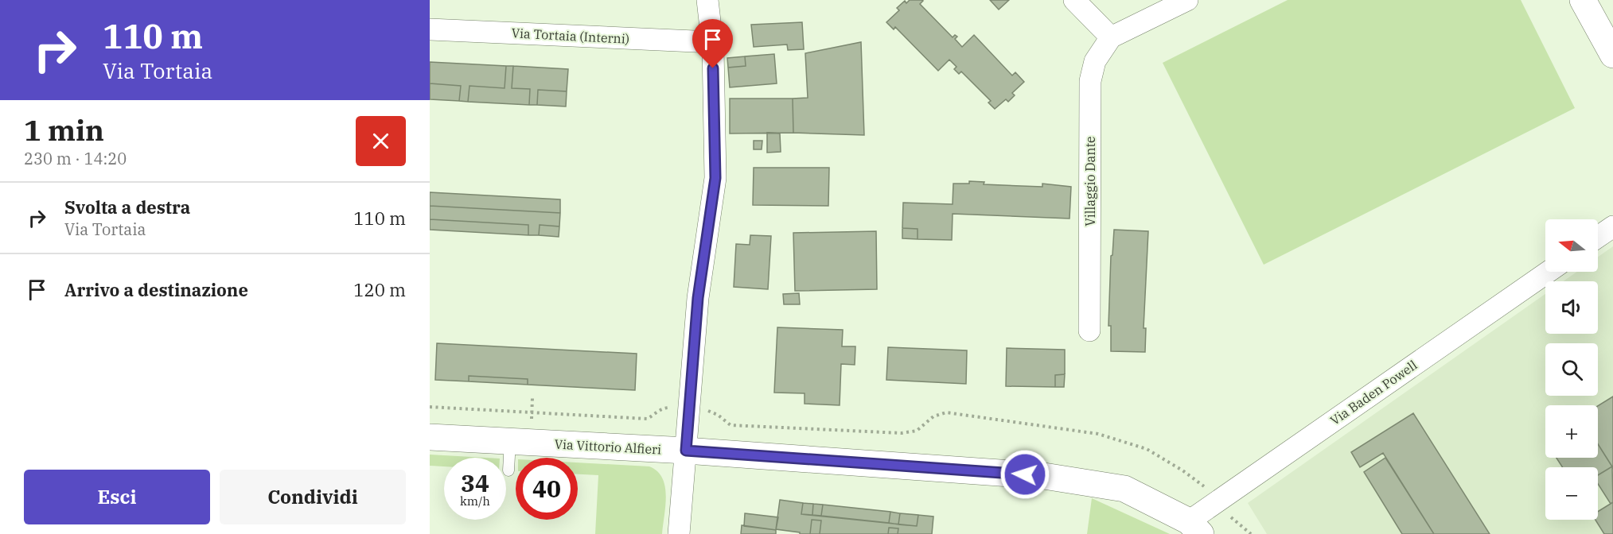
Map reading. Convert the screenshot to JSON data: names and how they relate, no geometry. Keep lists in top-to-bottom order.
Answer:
{
  "streets": {
    "street": [
      "Via Tortaia (Interni)",
      "Villaggio Dante",
      "Via Baden Powell",
      "Via Vittorio Alfieri"
    ]
  },
  "crossings": [
    ["Via Baden Powell", "Via Vittorio Alfieri"]
  ],
  "north": "left",
  "page": {
    "turn": ["110 m", "Via Tortaia"],
    "heading": ["1 min", "230 m · 14:20"],
    "list": [
      {
        "name": "Svolta a destra",
        "note": "Via Tortaia",
        "value": "110 m"
      },
      {
        "name": "Arrivo a destinazione",
        "value": "120 m"
      }
    ],
    "map_buttons": ["+", "−"],
    "speed": "34 km/h",
    "limit": "40",
    "buttons": ["Esci", "Condividi"]
  }
}
